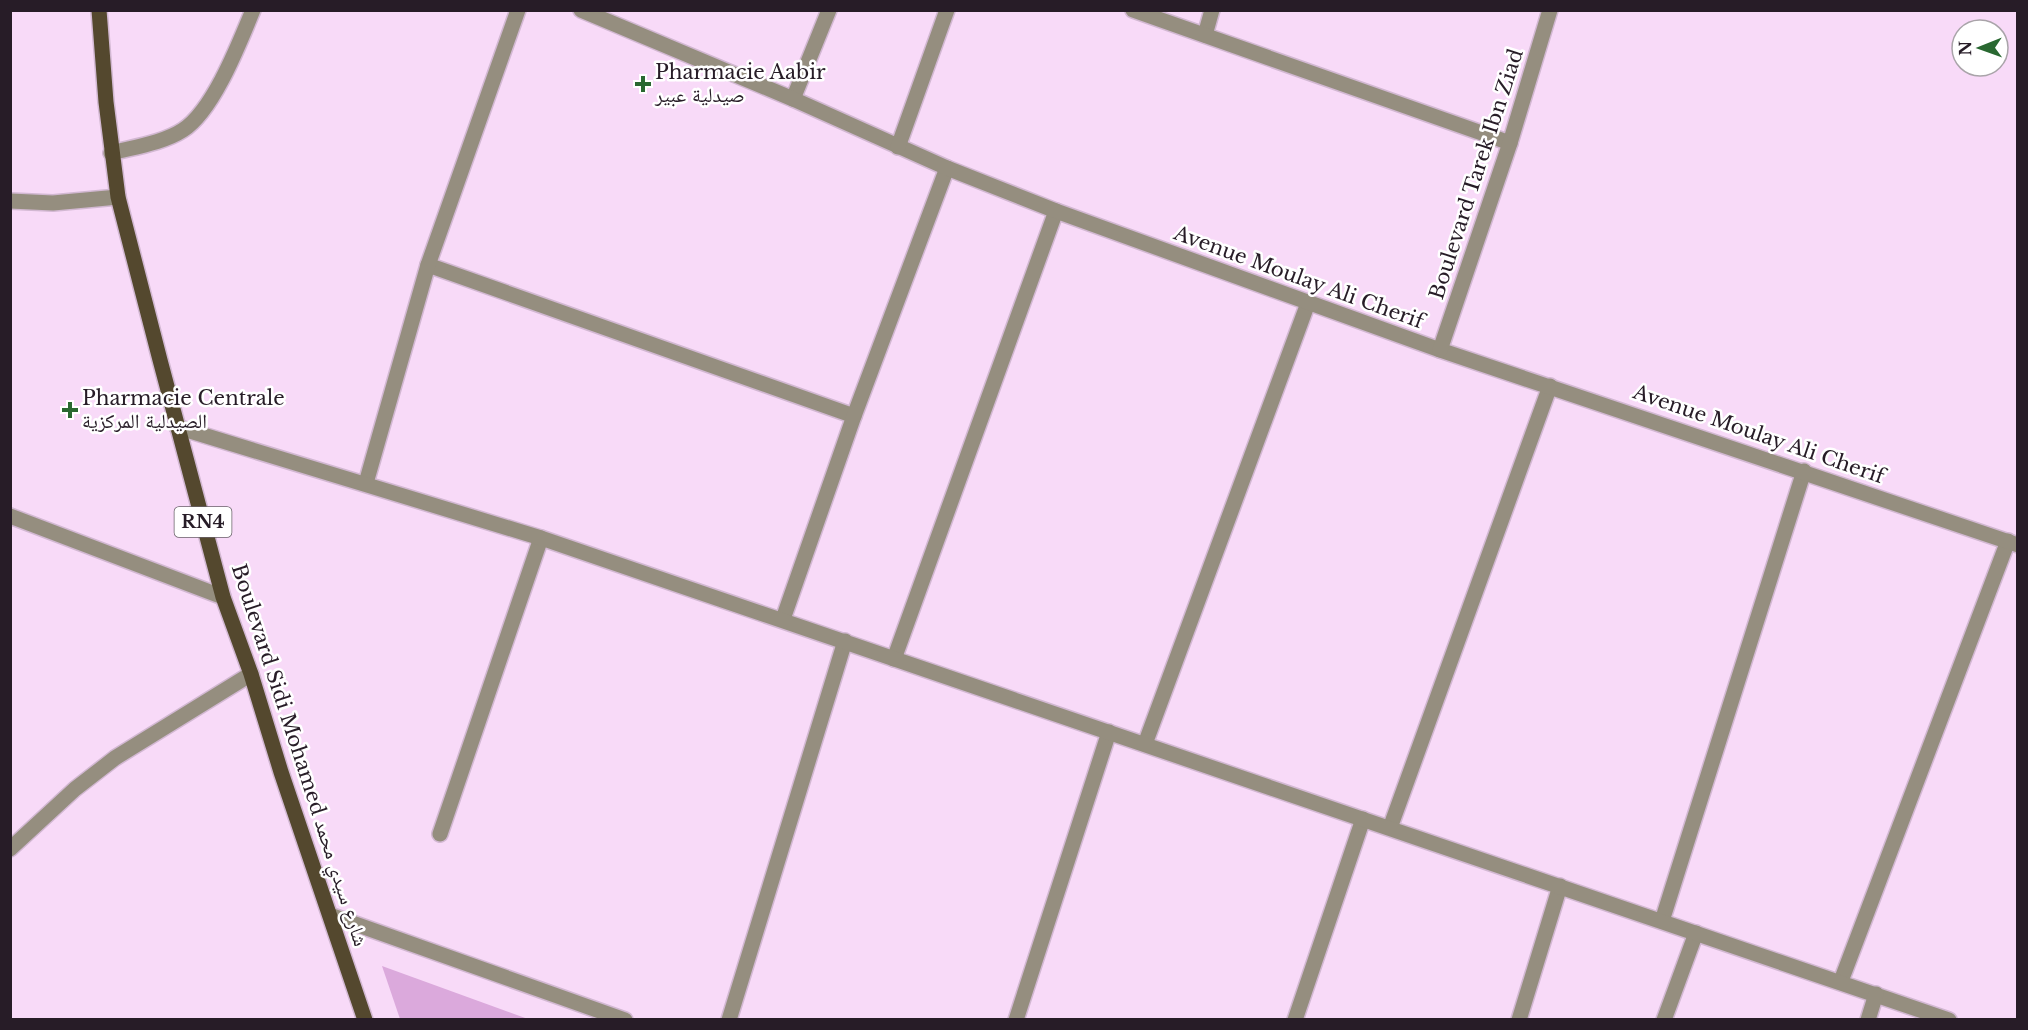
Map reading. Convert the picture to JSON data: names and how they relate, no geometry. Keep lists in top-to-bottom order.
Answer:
{
  "streets": {
    "main road": ["RN4", "Boulevard Sidi Mohamed شارع سيدي محمد"],
    "street": ["Boulevard Tarek Ibn Ziad", "Avenue Moulay Ali Cherif"]
  },
  "crossings": [
    ["Boulevard Tarek Ibn Ziad", "Avenue Moulay Ali Cherif"]
  ],
  "places": {
    "health": ["Pharmacie Aabir صيدلية عبير", "Pharmacie Centrale الصيدلية المركزية"]
  },
  "north": "left"
}
